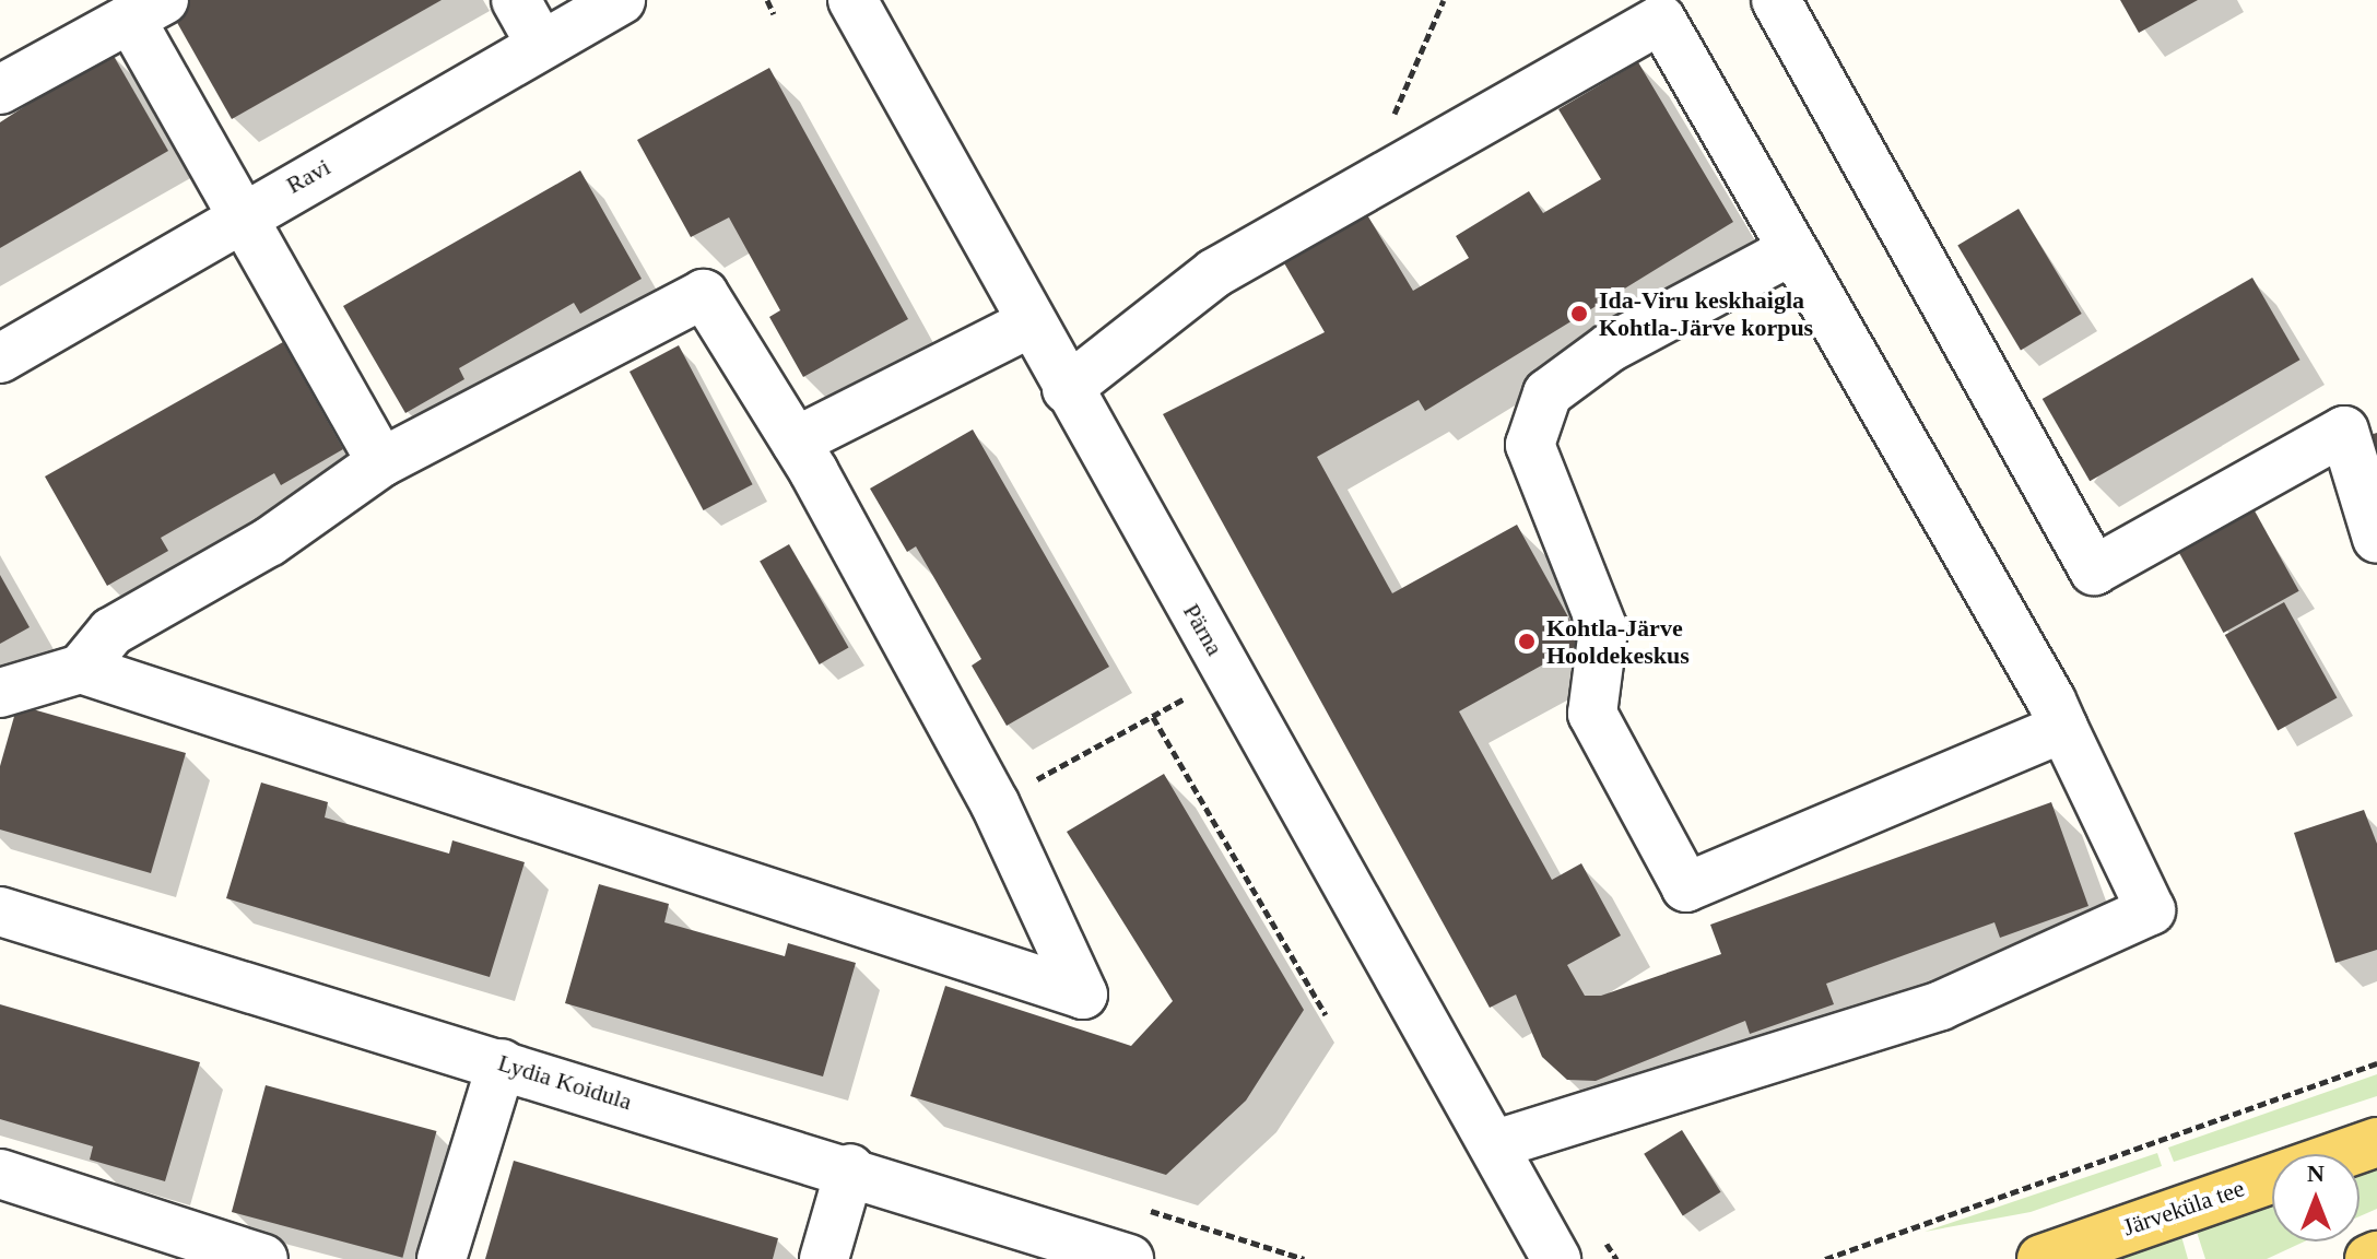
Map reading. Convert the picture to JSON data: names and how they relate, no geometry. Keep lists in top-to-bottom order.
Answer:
{
  "streets": {
    "main road": ["Järveküla tee"],
    "street": ["Ravi", "Pärna", "Lydia Koidula"]
  },
  "places": ["Ida-Viru keskhaigla Kohtla-Järve korpus", "Kohtla-Järve Hooldekeskus"],
  "north": "top"
}
